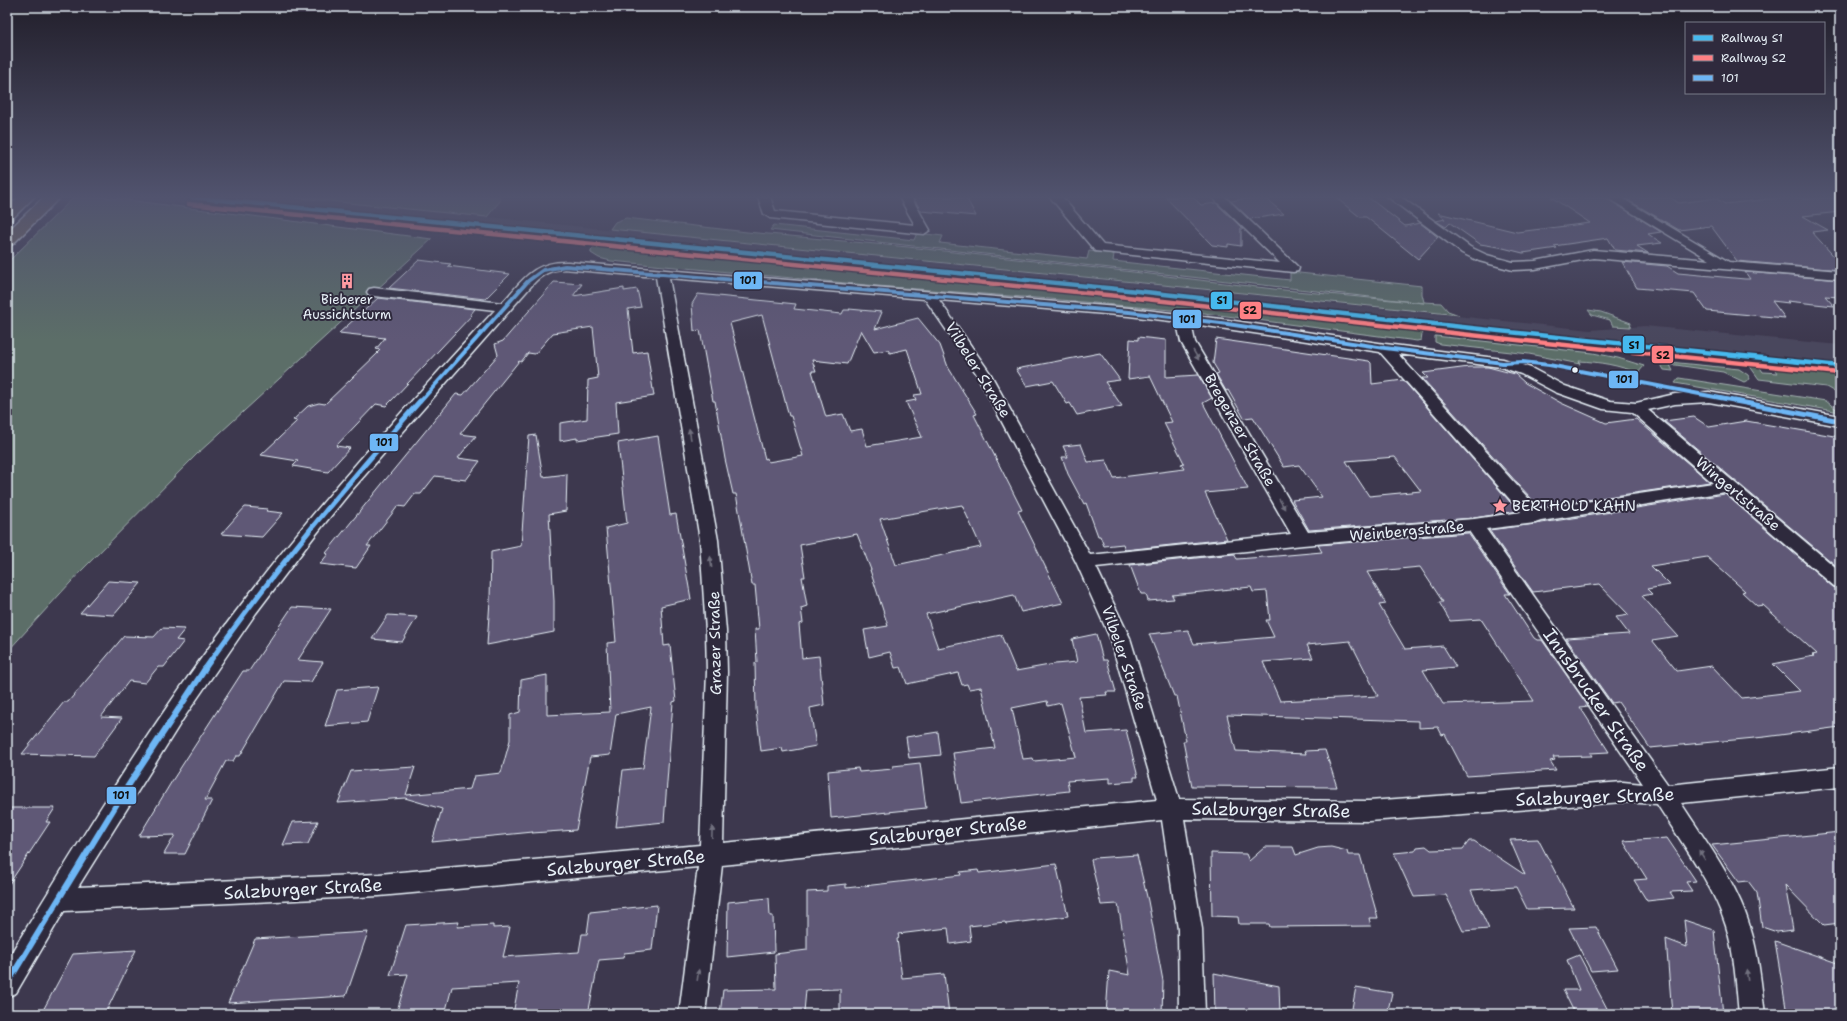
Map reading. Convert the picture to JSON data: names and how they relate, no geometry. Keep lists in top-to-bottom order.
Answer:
{
  "streets": {
    "street": [
      "Vilbeler Straße",
      "Bregenzer Straße",
      "Wingertstraße",
      "Weinbergstraße",
      "Grazer Straße",
      "Innsbrucker Straße",
      "Salzburger Straße"
    ]
  },
  "crossings": [
    ["Vilbeler Straße", "Weinbergstraße"],
    ["Vilbeler Straße", "Salzburger Straße"],
    ["Bregenzer Straße", "Weinbergstraße"],
    ["Wingertstraße", "Weinbergstraße"],
    ["Weinbergstraße", "Innsbrucker Straße"],
    ["Grazer Straße", "Salzburger Straße"],
    ["Innsbrucker Straße", "Salzburger Straße"]
  ],
  "one_way": ["Bregenzer Straße", "Grazer Straße", "Innsbrucker Straße"],
  "places": {
    "building": ["Bieberer Aussichtsturm"],
    "place": ["BERTHOLD KAHN"]
  },
  "lines": ["rail line S1", "rail line S2", "transit line 101"],
  "legend": ["Railway S1", "Railway S2", "101"]
}
